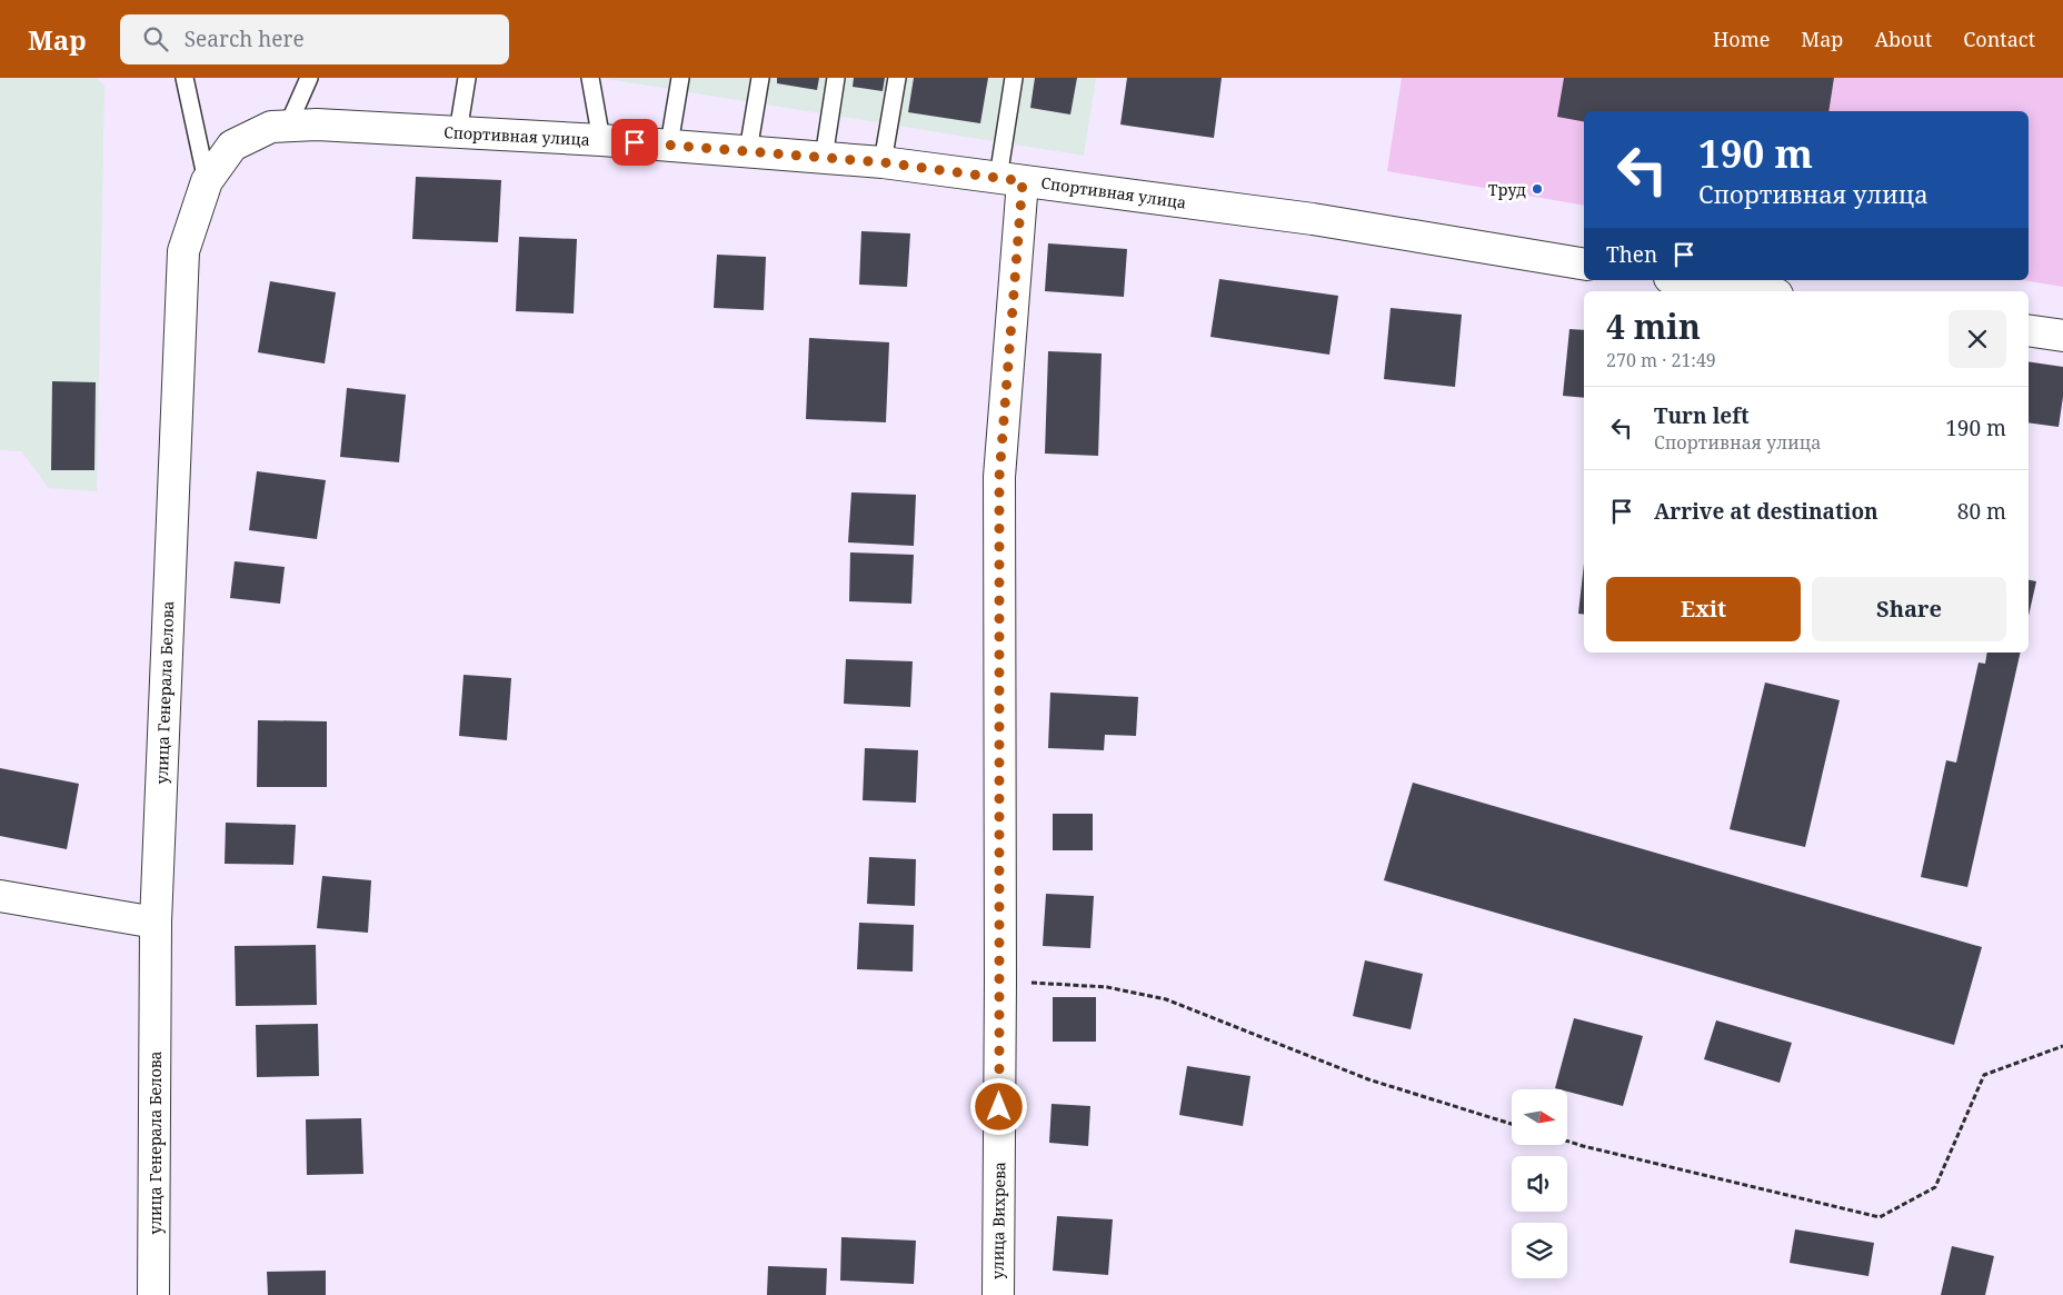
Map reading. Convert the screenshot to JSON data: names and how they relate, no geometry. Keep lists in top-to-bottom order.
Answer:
{
  "streets": {
    "street": ["Спортивная улица", "улица Генерала Белова", "улица Вихрева"]
  },
  "crossings": [
    ["Спортивная улица", "улица Генерала Белова"],
    ["Спортивная улица", "улица Вихрева"]
  ],
  "places": ["Труд"],
  "north": "right",
  "page": {
    "header": "Map",
    "search": "Search here",
    "nav": [
      "Home",
      "Map",
      "About",
      "Contact"
    ],
    "turn": ["190 m", "Спортивная улица"],
    "then": "Then",
    "heading": ["4 min", "270 m · 21:49"],
    "list": [
      {
        "name": "Turn left",
        "note": "Спортивная улица",
        "value": "190 m"
      },
      {
        "name": "Arrive at destination",
        "value": "80 m"
      }
    ],
    "buttons": ["Exit", "Share"]
  }
}
